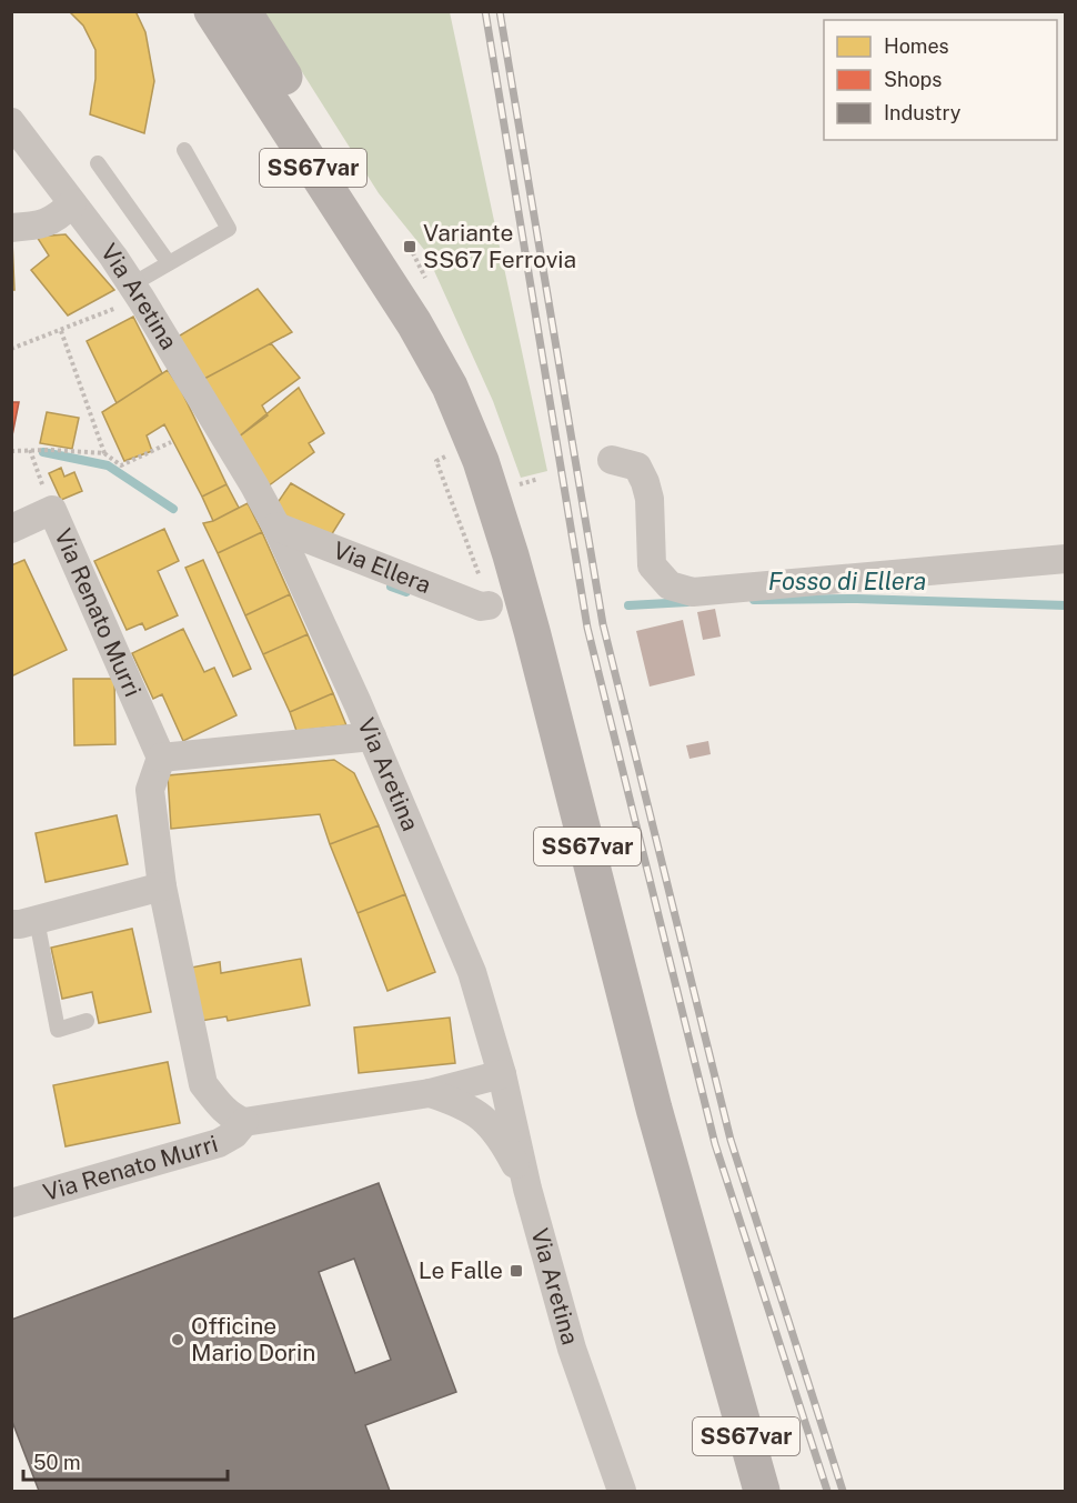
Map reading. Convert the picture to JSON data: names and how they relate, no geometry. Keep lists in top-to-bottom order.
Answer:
{
  "streets": {
    "main road": ["SS67var"],
    "street": ["Via Aretina", "Via Ellera", "Via Renato Murri"]
  },
  "crossings": [
    ["Via Aretina", "Via Ellera"],
    ["Via Aretina", "Via Renato Murri"]
  ],
  "water": ["Fosso di Ellera"],
  "places": {
    "transit": ["Variante SS67 Ferrovia", "Le Falle"],
    "other": ["Officine Mario Dorin"]
  },
  "legend": ["Homes", "Shops", "Industry"],
  "scale_bar": "50 m"
}
